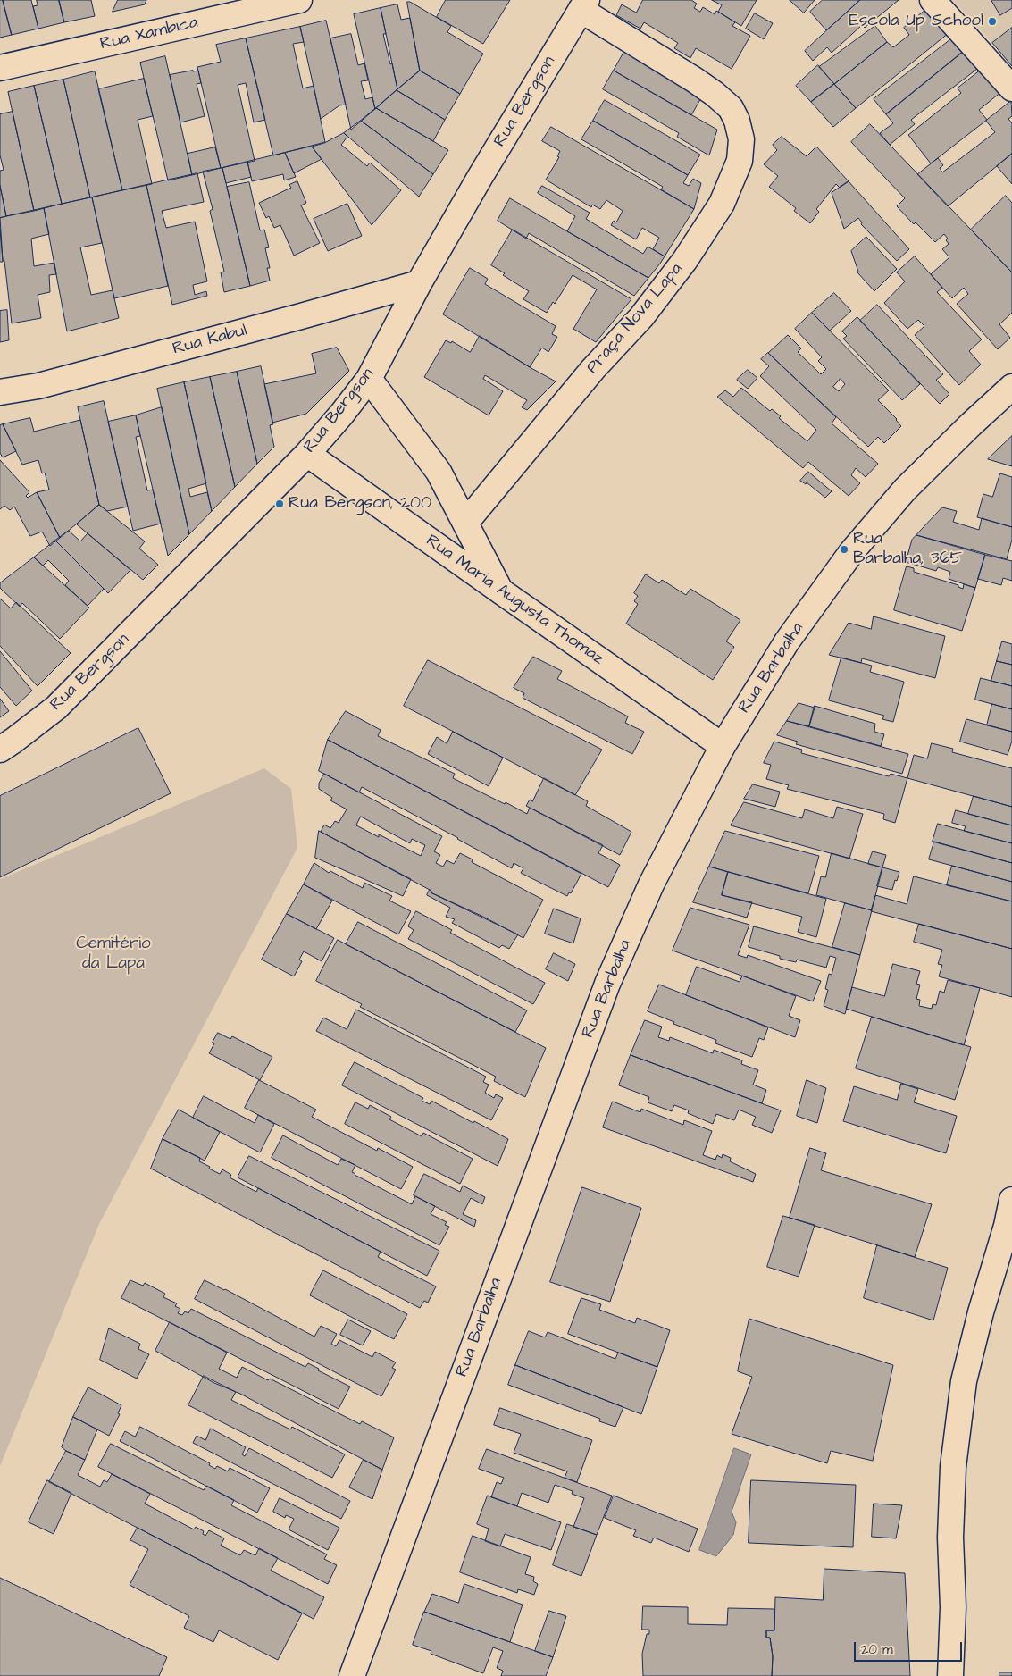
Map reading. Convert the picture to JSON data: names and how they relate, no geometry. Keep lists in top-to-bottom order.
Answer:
{
  "streets": {
    "street": [
      "Rua Xambica",
      "Rua Bergson",
      "Praça Nova Lapa",
      "Rua Kabul",
      "Rua Maria Augusta Thomaz",
      "Rua Barbalha"
    ]
  },
  "crossings": [
    ["Rua Bergson", "Praça Nova Lapa"],
    ["Rua Bergson", "Rua Kabul"],
    ["Rua Bergson", "Rua Maria Augusta Thomaz"],
    ["Rua Maria Augusta Thomaz", "Rua Barbalha"]
  ],
  "parks": ["Cemitério da Lapa"],
  "places": ["Escola Up School", "Rua Bergson, 200", "Rua Barbalha, 365"],
  "scale_bar": "20 m"
}
